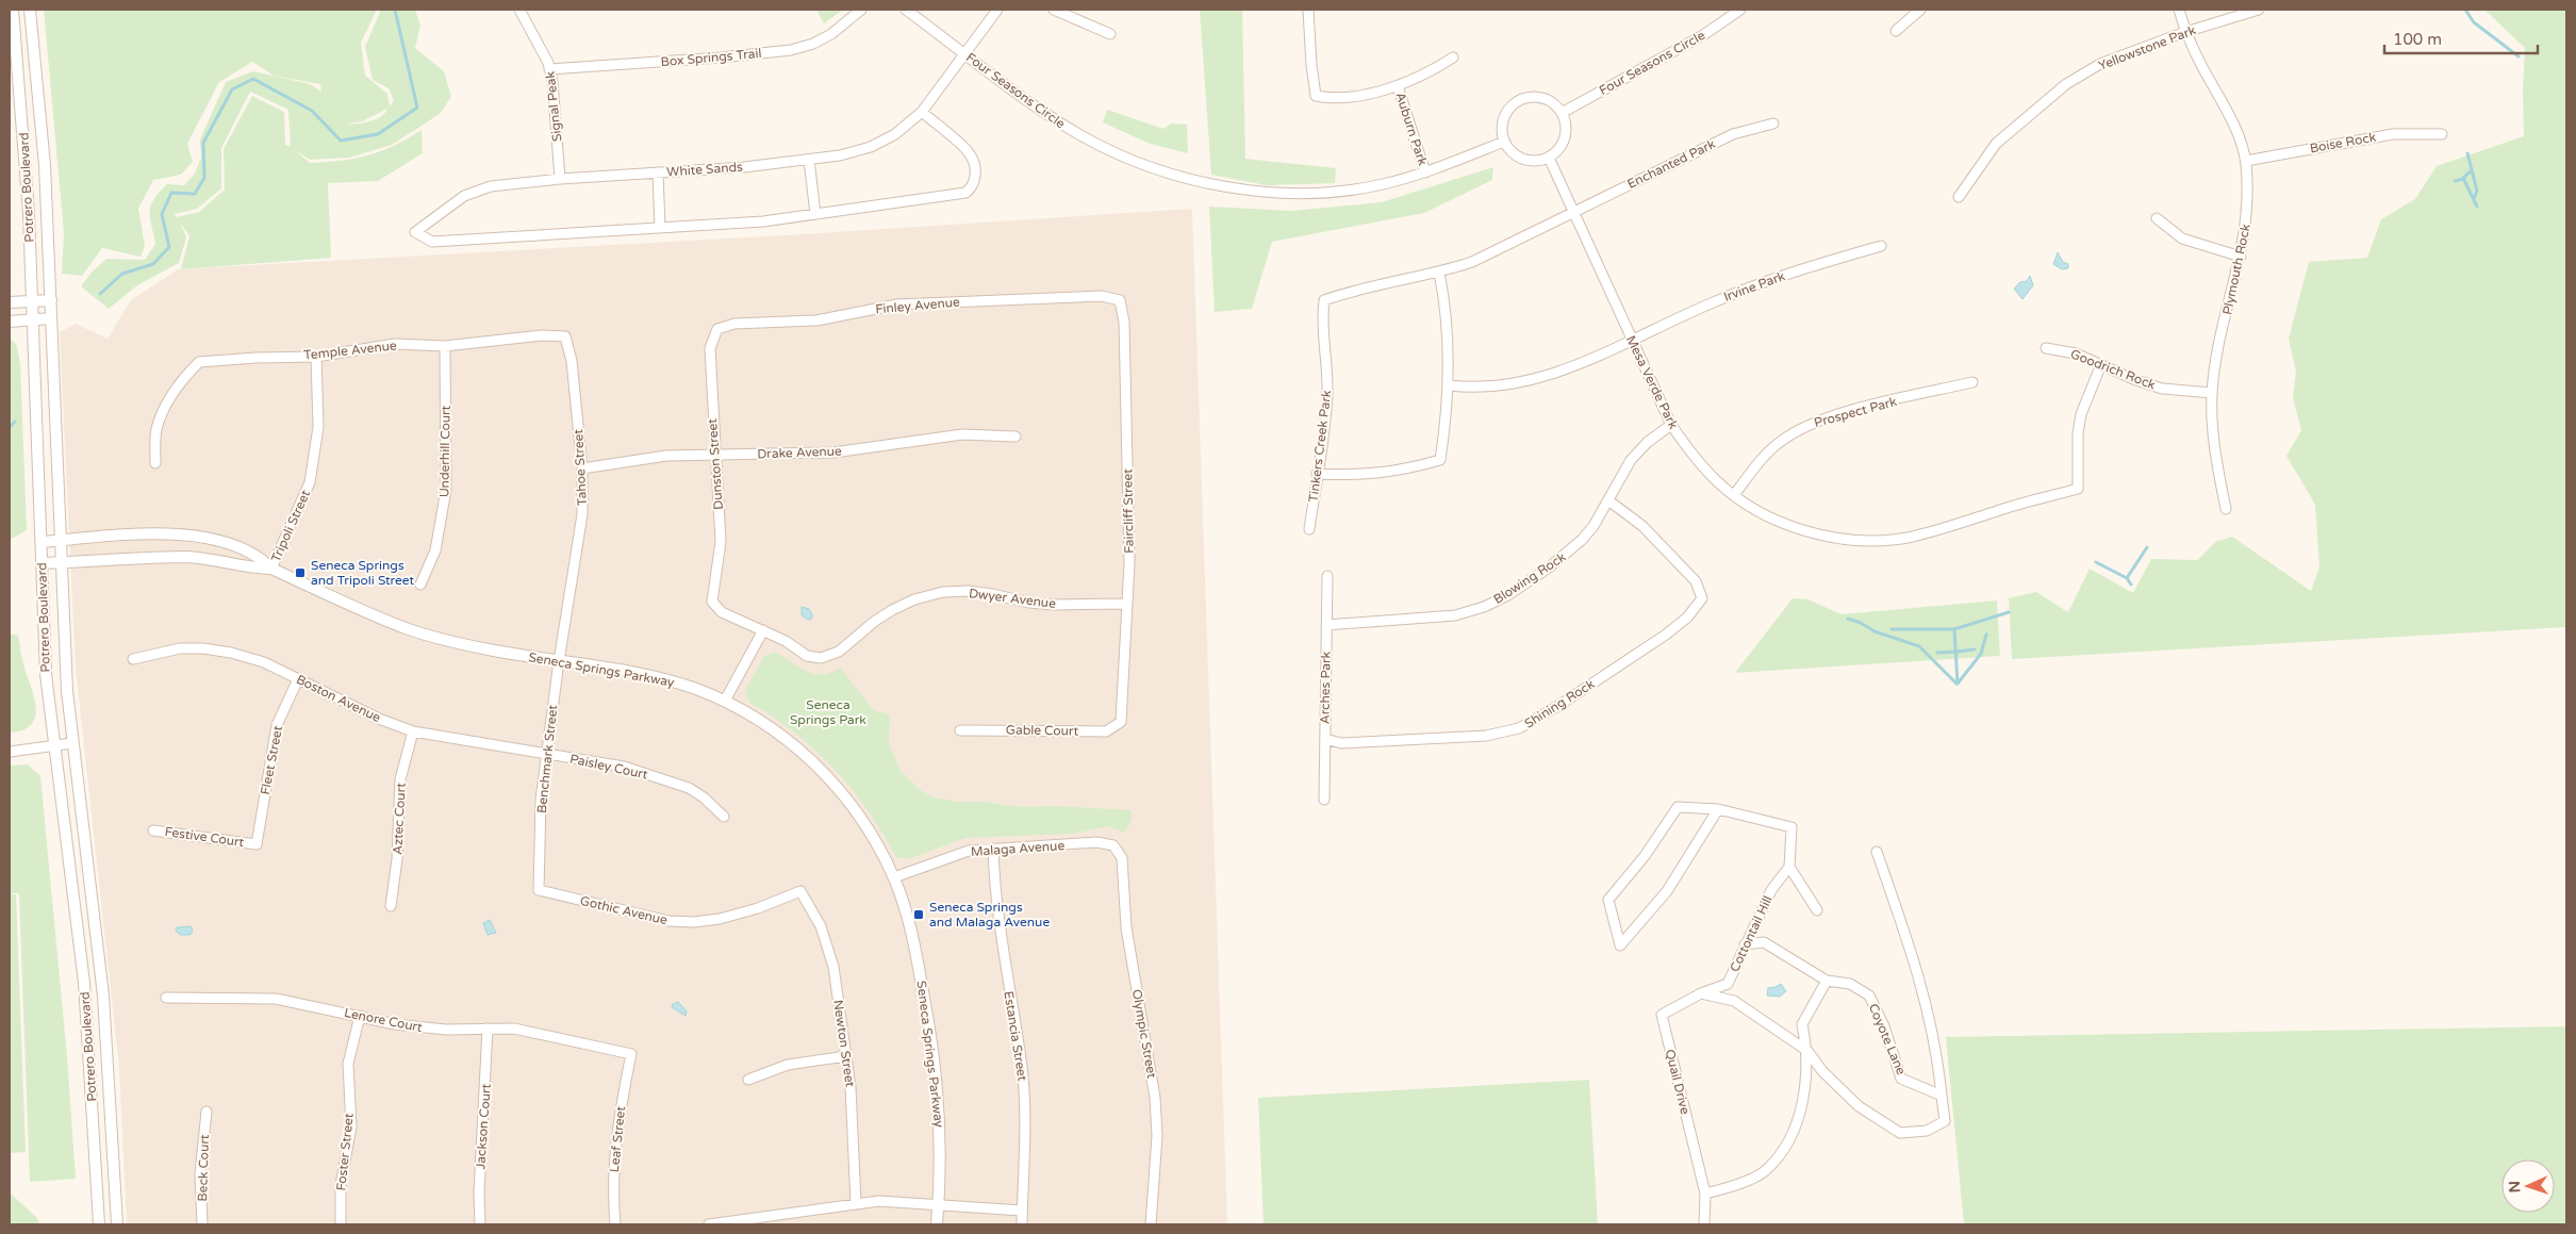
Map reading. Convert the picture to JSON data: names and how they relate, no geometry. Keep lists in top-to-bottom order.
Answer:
{
  "streets": {
    "street": [
      "Yellowstone Park",
      "Box Springs Trail",
      "Four Seasons Circle",
      "Signal Peak",
      "Auburn Park",
      "Boise Rock",
      "Enchanted Park",
      "White Sands",
      "Potrero Boulevard",
      "Plymouth Rock",
      "Irvine Park",
      "Finley Avenue",
      "Temple Avenue",
      "Goodrich Rock",
      "Mesa Verde Park",
      "Prospect Park",
      "Tinkers Creek Park",
      "Underhill Court",
      "Drake Avenue",
      "Dunston Street",
      "Tahoe Street",
      "Faircliff Street",
      "Tripoli Street",
      "Blowing Rock",
      "Dwyer Avenue",
      "Seneca Springs Parkway",
      "Arches Park",
      "Boston Avenue",
      "Shining Rock",
      "Gable Court",
      "Benchmark Street",
      "Fleet Street",
      "Paisley Court",
      "Aztec Court",
      "Festive Court",
      "Malaga Avenue",
      "Gothic Avenue",
      "Cottontail Hill",
      "Lenore Court",
      "Olympic Street",
      "Estancia Street",
      "Coyote Lane",
      "Newton Street",
      "Quail Drive",
      "Jackson Court",
      "Leaf Street",
      "Foster Street",
      "Beck Court"
    ]
  },
  "crossings": [
    ["Yellowstone Park", "Plymouth Rock"],
    ["Box Springs Trail", "Signal Peak"],
    ["Four Seasons Circle", "Auburn Park"],
    ["Four Seasons Circle", "White Sands"],
    ["Four Seasons Circle", "Mesa Verde Park"],
    ["Signal Peak", "White Sands"],
    ["Boise Rock", "Plymouth Rock"],
    ["Enchanted Park", "Mesa Verde Park"],
    ["Enchanted Park", "Tinkers Creek Park"],
    ["Potrero Boulevard", "Seneca Springs Parkway"],
    ["Plymouth Rock", "Goodrich Rock"],
    ["Irvine Park", "Mesa Verde Park"],
    ["Finley Avenue", "Dunston Street"],
    ["Finley Avenue", "Faircliff Street"],
    ["Temple Avenue", "Underhill Court"],
    ["Temple Avenue", "Tahoe Street"],
    ["Temple Avenue", "Tripoli Street"],
    ["Goodrich Rock", "Mesa Verde Park"],
    ["Mesa Verde Park", "Prospect Park"],
    ["Mesa Verde Park", "Blowing Rock"],
    ["Drake Avenue", "Dunston Street"],
    ["Drake Avenue", "Tahoe Street"],
    ["Dunston Street", "Dwyer Avenue"],
    ["Tahoe Street", "Seneca Springs Parkway"],
    ["Tahoe Street", "Benchmark Street"],
    ["Faircliff Street", "Dwyer Avenue"],
    ["Faircliff Street", "Gable Court"],
    ["Tripoli Street", "Seneca Springs Parkway"],
    ["Blowing Rock", "Arches Park"],
    ["Blowing Rock", "Shining Rock"],
    ["Seneca Springs Parkway", "Benchmark Street"],
    ["Seneca Springs Parkway", "Malaga Avenue"],
    ["Arches Park", "Shining Rock"],
    ["Boston Avenue", "Benchmark Street"],
    ["Boston Avenue", "Fleet Street"],
    ["Boston Avenue", "Paisley Court"],
    ["Boston Avenue", "Aztec Court"],
    ["Benchmark Street", "Paisley Court"],
    ["Benchmark Street", "Gothic Avenue"],
    ["Fleet Street", "Festive Court"],
    ["Malaga Avenue", "Olympic Street"],
    ["Malaga Avenue", "Estancia Street"],
    ["Gothic Avenue", "Newton Street"],
    ["Cottontail Hill", "Coyote Lane"],
    ["Cottontail Hill", "Quail Drive"],
    ["Lenore Court", "Jackson Court"],
    ["Lenore Court", "Leaf Street"],
    ["Lenore Court", "Foster Street"]
  ],
  "parks": ["Seneca Springs Park"],
  "places": {
    "transit": ["Seneca Springs and Tripoli Street", "Seneca Springs and Malaga Avenue"]
  },
  "scale_bar": "100 m",
  "north": "left"
}
